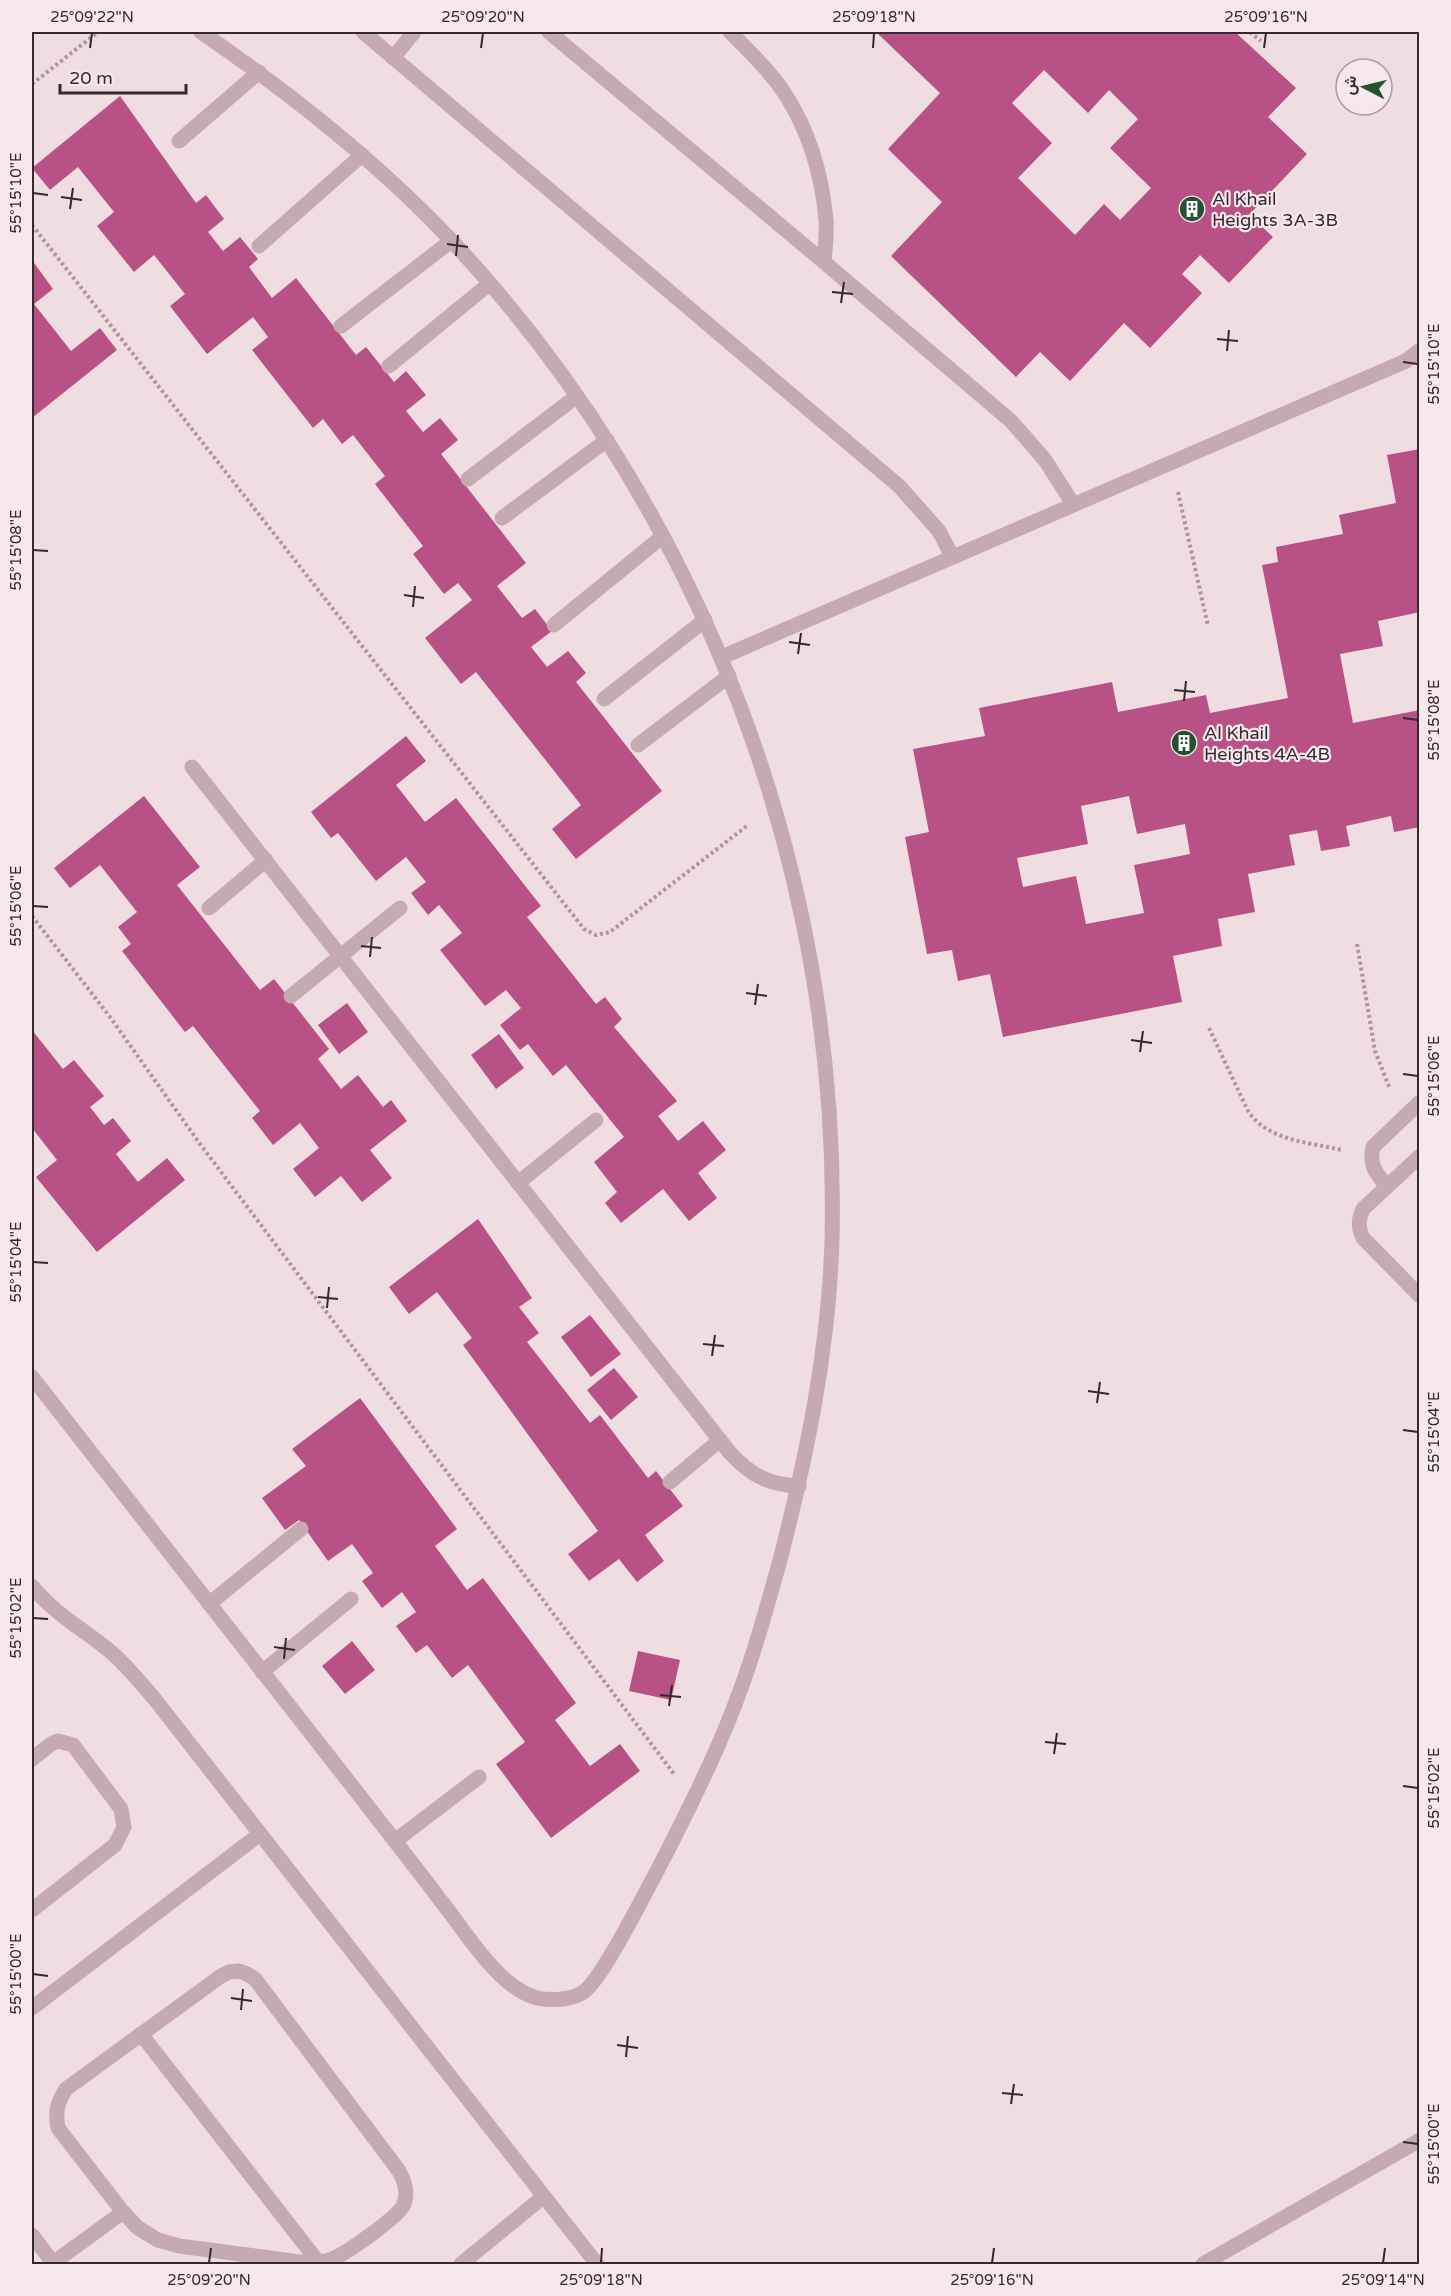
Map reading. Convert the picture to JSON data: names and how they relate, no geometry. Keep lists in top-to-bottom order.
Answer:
{
  "places": {
    "building": ["Al Khail Heights 3A-3B", "Al Khail Heights 4A-4B"]
  },
  "scale_bar": "20 m",
  "north": "left",
  "coordinates": [
    "25°09'22\"N",
    "25°09'20\"N",
    "25°09'18\"N",
    "25°09'16\"N",
    "55°15'10\"E",
    "55°15'08\"E",
    "55°15'06\"E",
    "55°15'04\"E",
    "55°15'02\"E",
    "55°15'00\"E",
    "25°09'14\"N"
  ]
}
